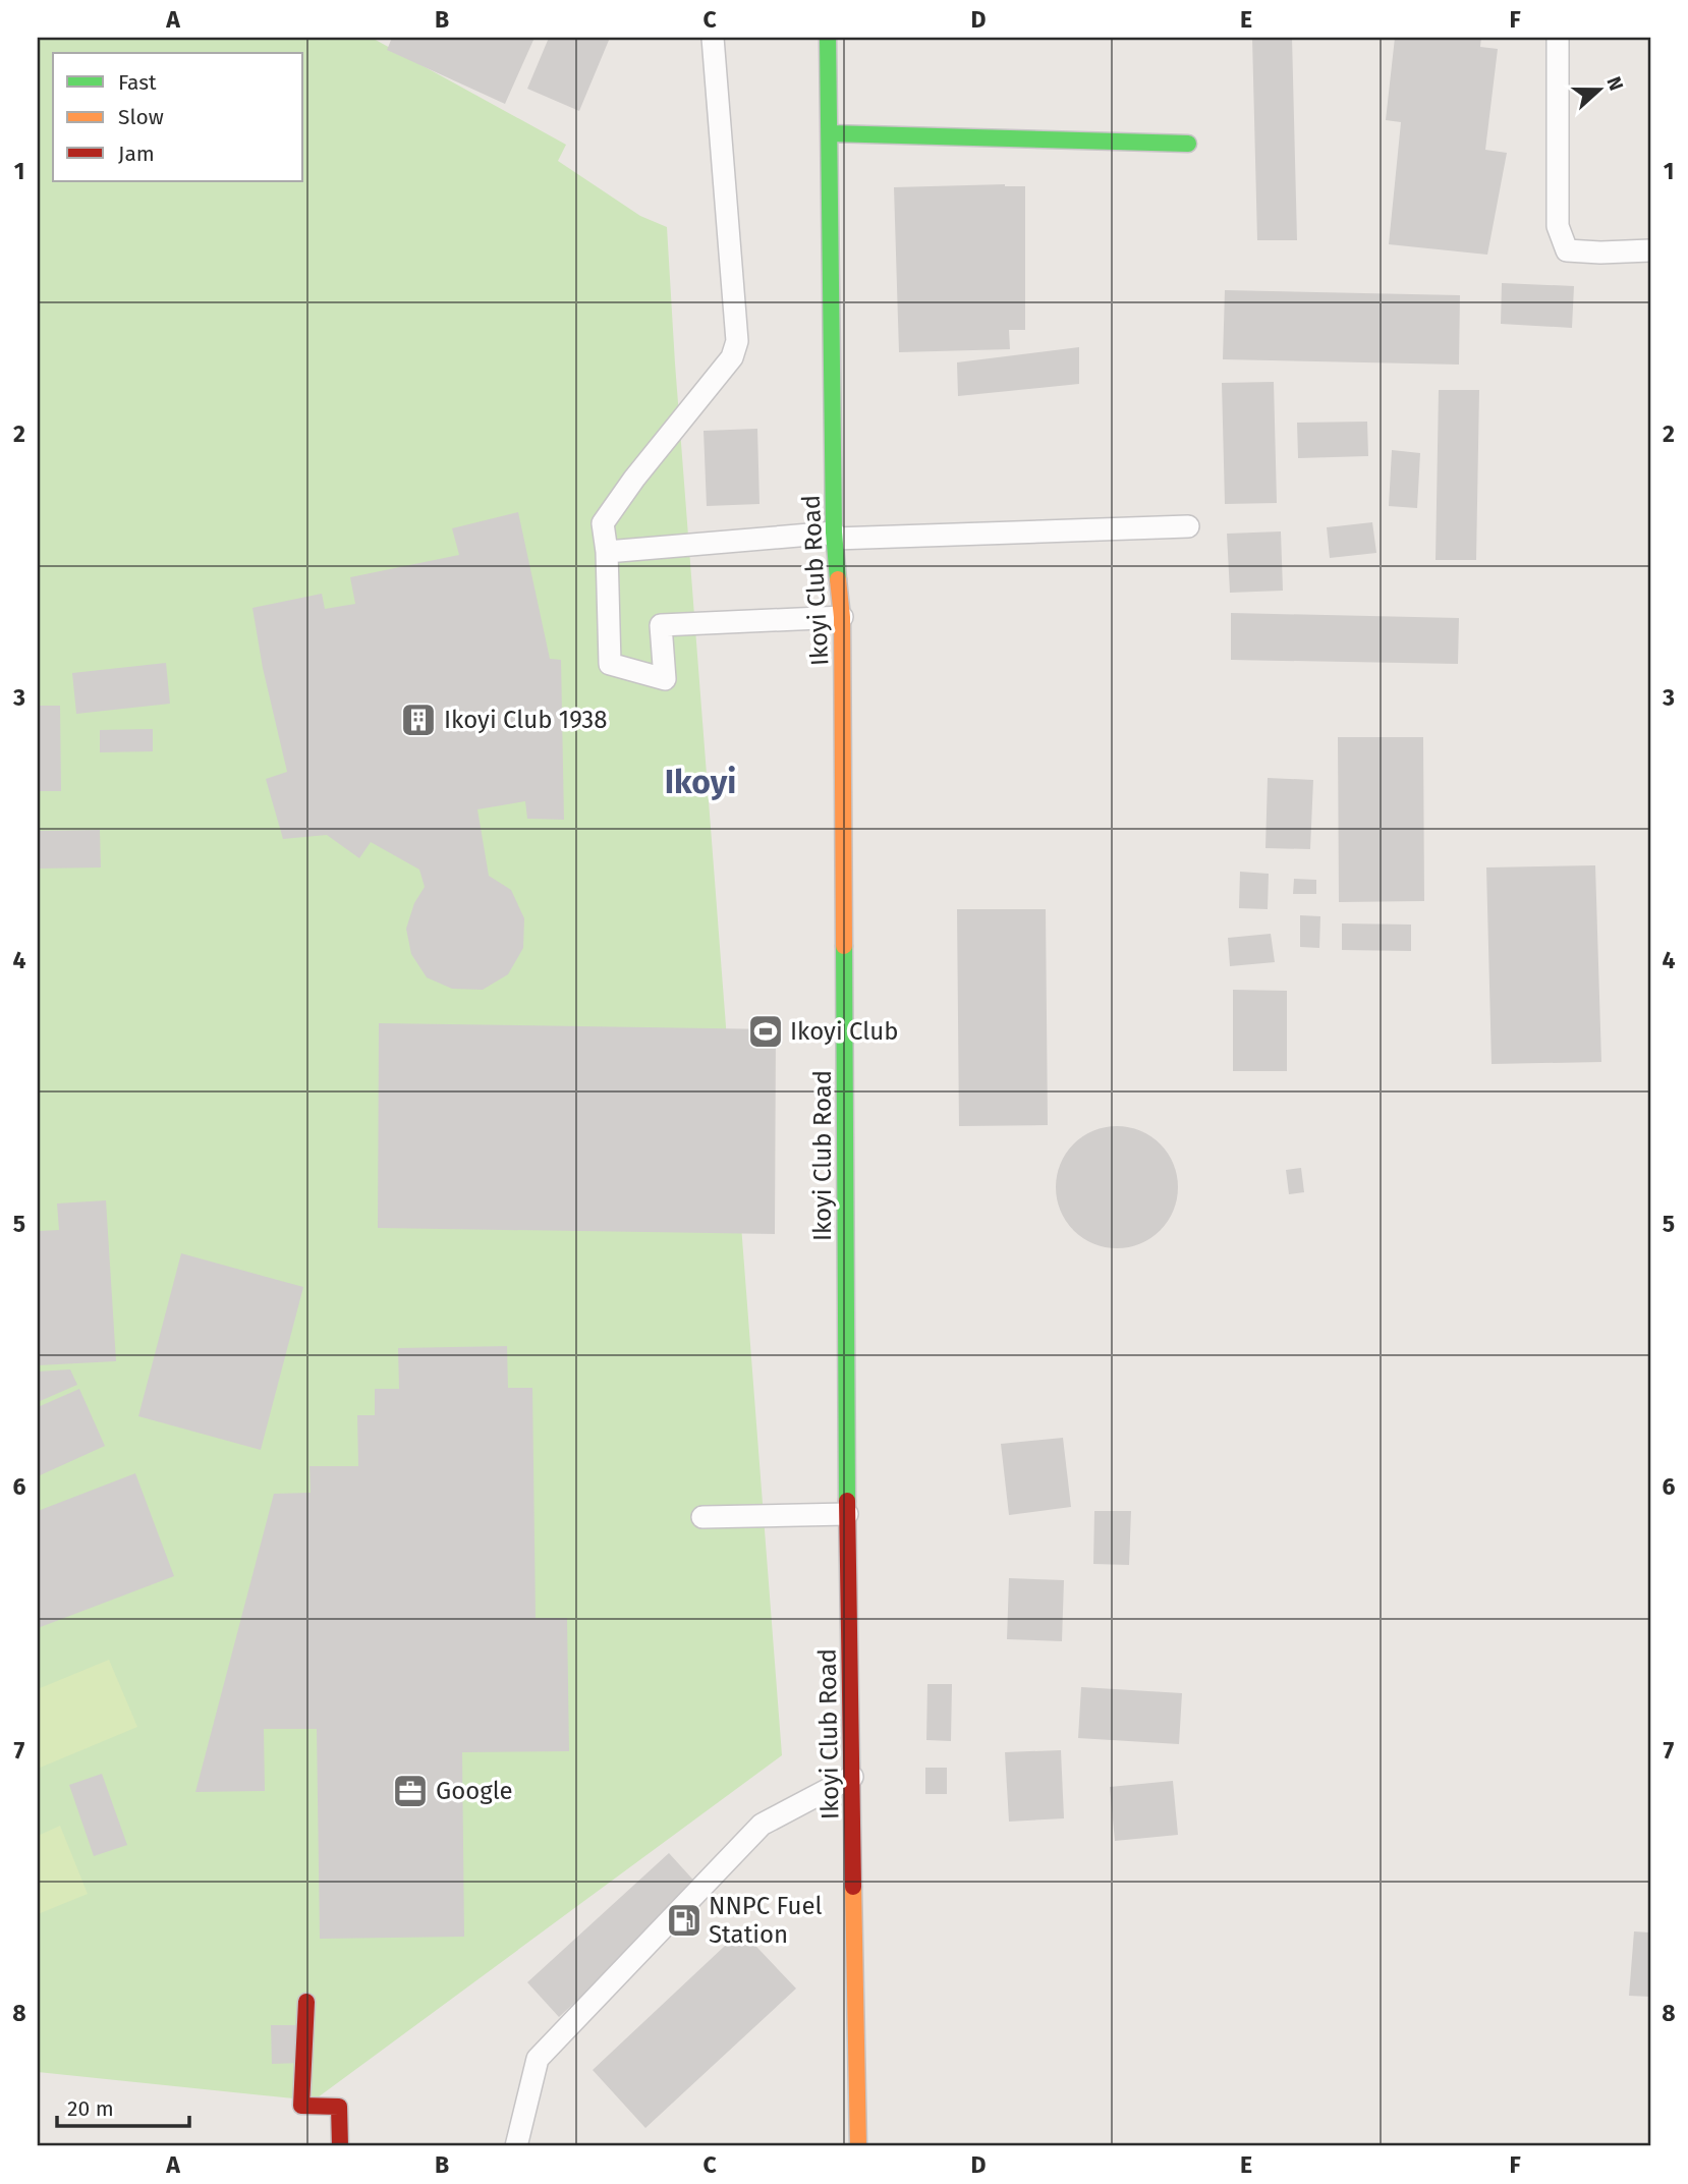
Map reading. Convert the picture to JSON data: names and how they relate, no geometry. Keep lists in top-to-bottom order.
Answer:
{
  "streets": {
    "main road": ["Ikoyi Club Road"]
  },
  "districts": ["Ikoyi"],
  "places": {
    "building": ["Ikoyi Club 1938"],
    "sports": ["Ikoyi Club"],
    "office": ["Google"],
    "fuel station": ["NNPC Fuel Station"]
  },
  "legend": ["Fast", "Slow", "Jam"],
  "scale_bar": "20 m",
  "north": "right",
  "grid": {
    "columns": [
      "A",
      "B",
      "C",
      "D",
      "E",
      "F"
    ],
    "rows": [
      "1",
      "2",
      "3",
      "4",
      "5",
      "6",
      "7",
      "8"
    ]
  }
}
